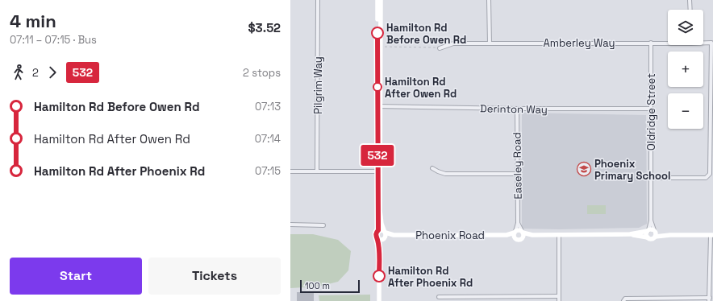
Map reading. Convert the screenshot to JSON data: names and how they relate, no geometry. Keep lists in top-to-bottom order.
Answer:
{
  "streets": {
    "main road": ["Phoenix Road"],
    "street": [
      "Amberley Way",
      "Pilgrim Way",
      "Derinton Way",
      "Oldridge Street",
      "Easeley Road"
    ]
  },
  "crossings": [
    ["Amberley Way", "Oldridge Street"],
    ["Derinton Way", "Oldridge Street"],
    ["Derinton Way", "Easeley Road"],
    ["Easeley Road", "Phoenix Road"]
  ],
  "places": {
    "other": ["Hamilton Rd Before Owen Rd", "Hamilton Rd After Owen Rd", "Hamilton Rd After Phoenix Rd"],
    "school or university": ["Phoenix Primary School"]
  },
  "lines": ["bus line 532"],
  "scale_bar": "100 m",
  "page": {
    "heading": ["4 min", "07:11 – 07:15 · Bus", "$3.52"],
    "on_map": "532",
    "map_buttons": ["+", "−"],
    "legs": ["2", "532", "2 stops"],
    "list": [
      {
        "name": "Hamilton Rd Before Owen Rd",
        "value": "07:13"
      },
      {
        "name": "Hamilton Rd After Owen Rd",
        "value": "07:14"
      },
      {
        "name": "Hamilton Rd After Phoenix Rd",
        "value": "07:15"
      }
    ],
    "buttons": ["Start", "Tickets"],
    "scale": "100 m"
  }
}
